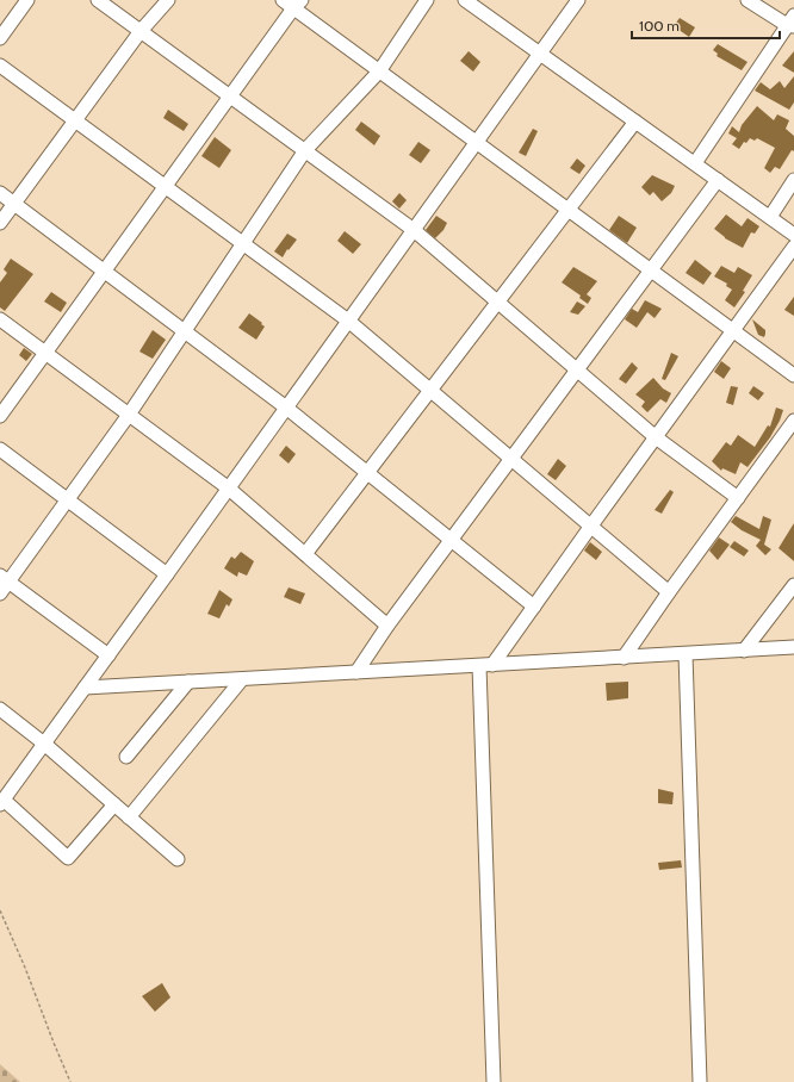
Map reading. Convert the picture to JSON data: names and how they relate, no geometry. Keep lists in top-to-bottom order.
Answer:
{
  "scale_bar": "100 m"
}
